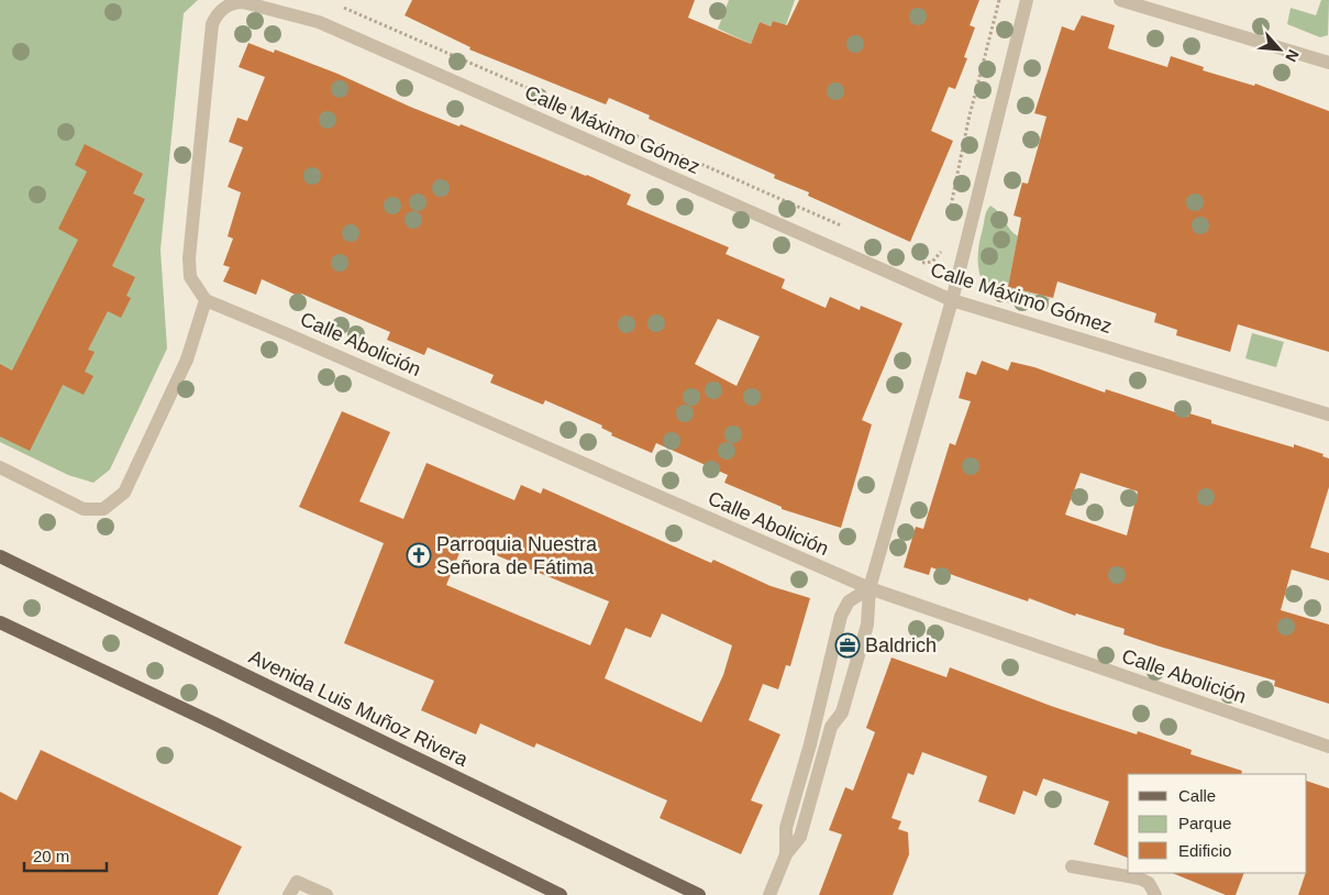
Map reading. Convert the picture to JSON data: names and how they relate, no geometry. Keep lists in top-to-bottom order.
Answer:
{
  "streets": {
    "main road": ["Avenida Luis Muñoz Rivera"],
    "street": ["Calle Máximo Gómez", "Calle Abolición"]
  },
  "crossings": [
    ["Calle Máximo Gómez", "Calle Abolición"]
  ],
  "places": {
    "church": ["Parroquia Nuestra Señora de Fátima"],
    "office": ["Baldrich"]
  },
  "legend": ["Calle", "Parque", "Edificio"],
  "scale_bar": "20 m",
  "north": "bottom right"
}
